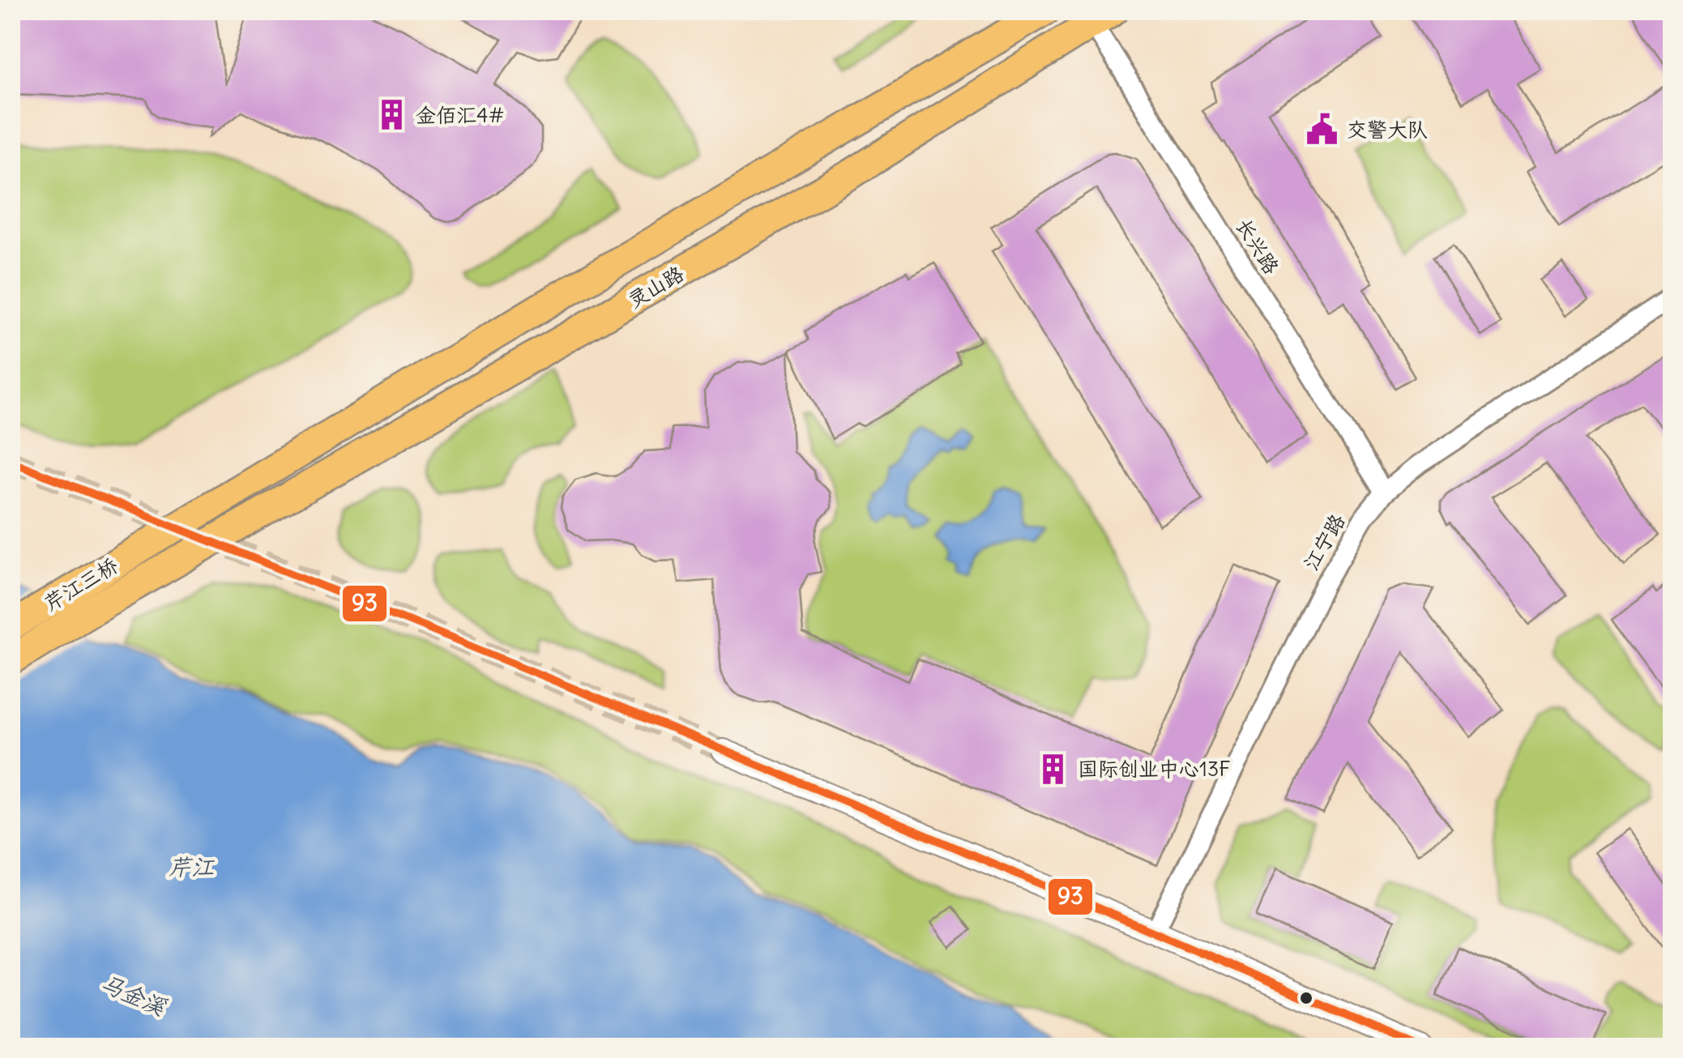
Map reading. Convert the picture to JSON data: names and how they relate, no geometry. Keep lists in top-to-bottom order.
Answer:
{
  "streets": {
    "highway": ["灵山路", "芹江三桥"],
    "street": ["长兴路", "江宁路"]
  },
  "crossings": [
    ["长兴路", "灵山路"],
    ["长兴路", "江宁路"],
    ["灵山路", "芹江三桥"]
  ],
  "water": ["芹江", "马金溪"],
  "places": {
    "building": ["金佰汇4#", "国际创业中心13F"],
    "public building": ["交警大队"]
  },
  "lines": ["transit line 93"]
}
